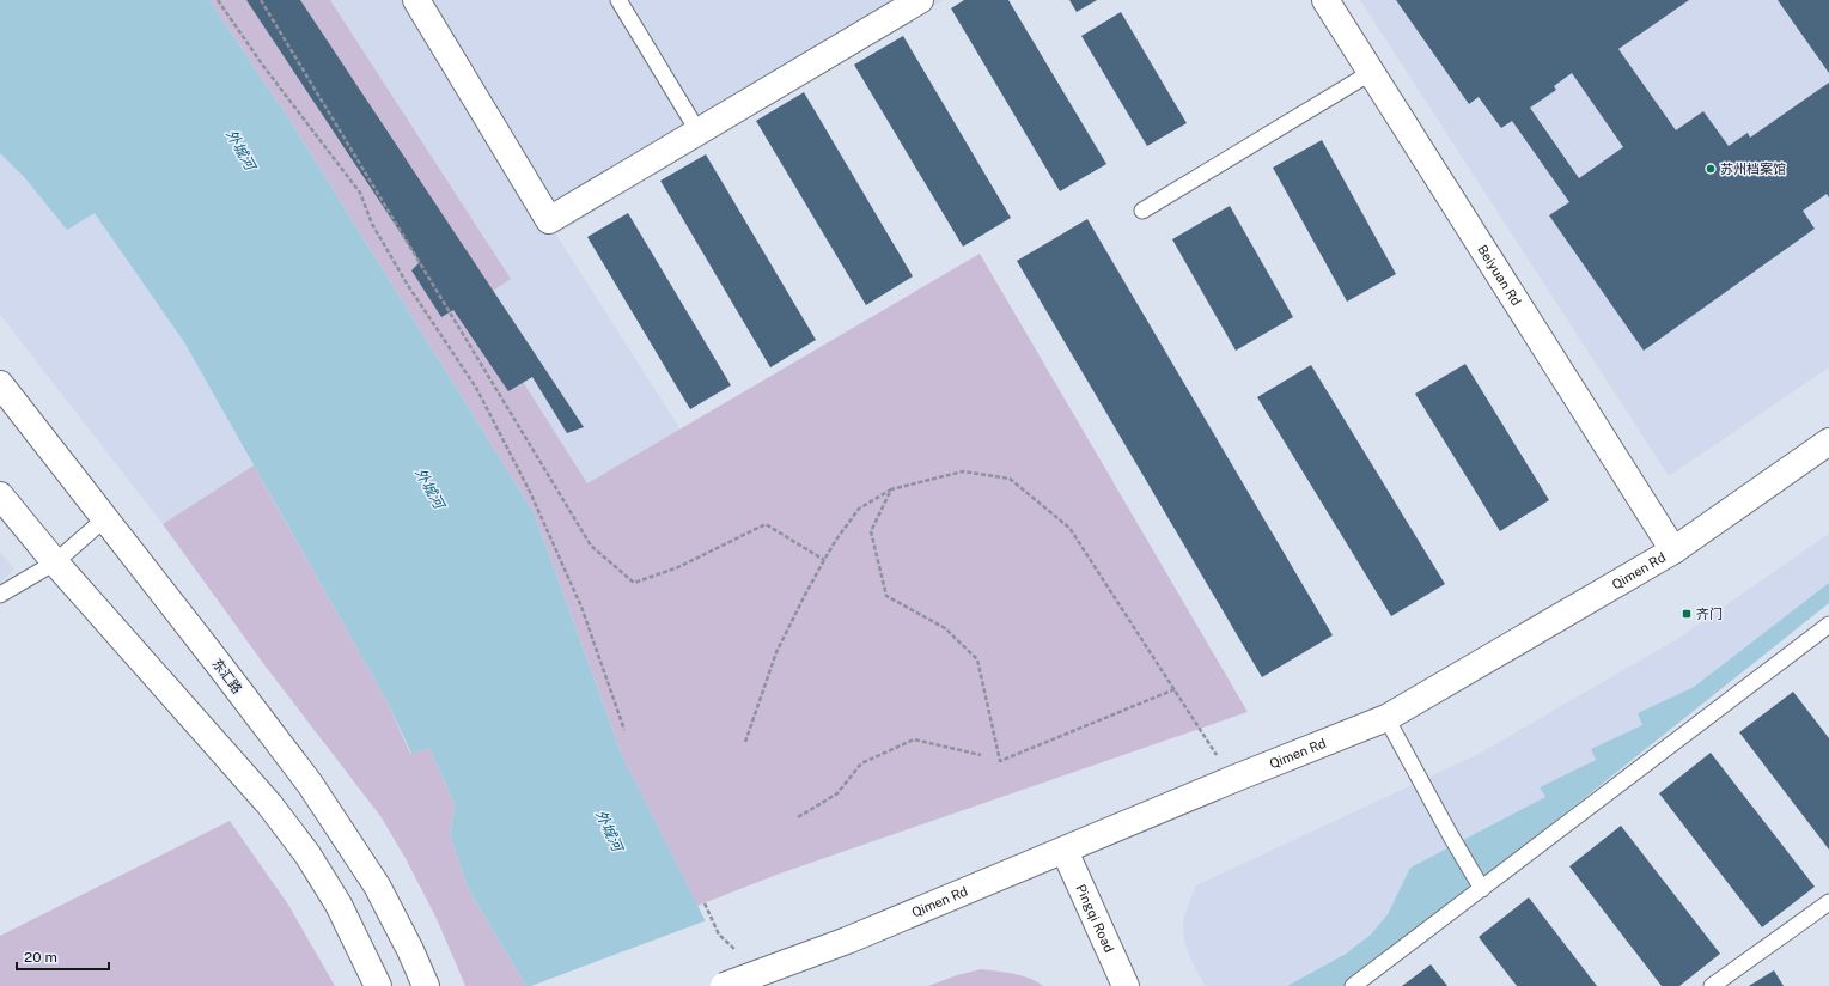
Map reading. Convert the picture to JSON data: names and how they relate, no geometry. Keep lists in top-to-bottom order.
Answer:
{
  "streets": {
    "main road": [
      "Beiyuan Rd",
      "Qimen Rd",
      "东汇路",
      "Pingqi Road"
    ]
  },
  "crossings": [
    ["Beiyuan Rd", "Qimen Rd"],
    ["Qimen Rd", "Pingqi Road"]
  ],
  "water": ["外城河"],
  "places": {
    "other": ["苏州档案馆"],
    "transit": ["齐门"]
  },
  "scale_bar": "20 m"
}
